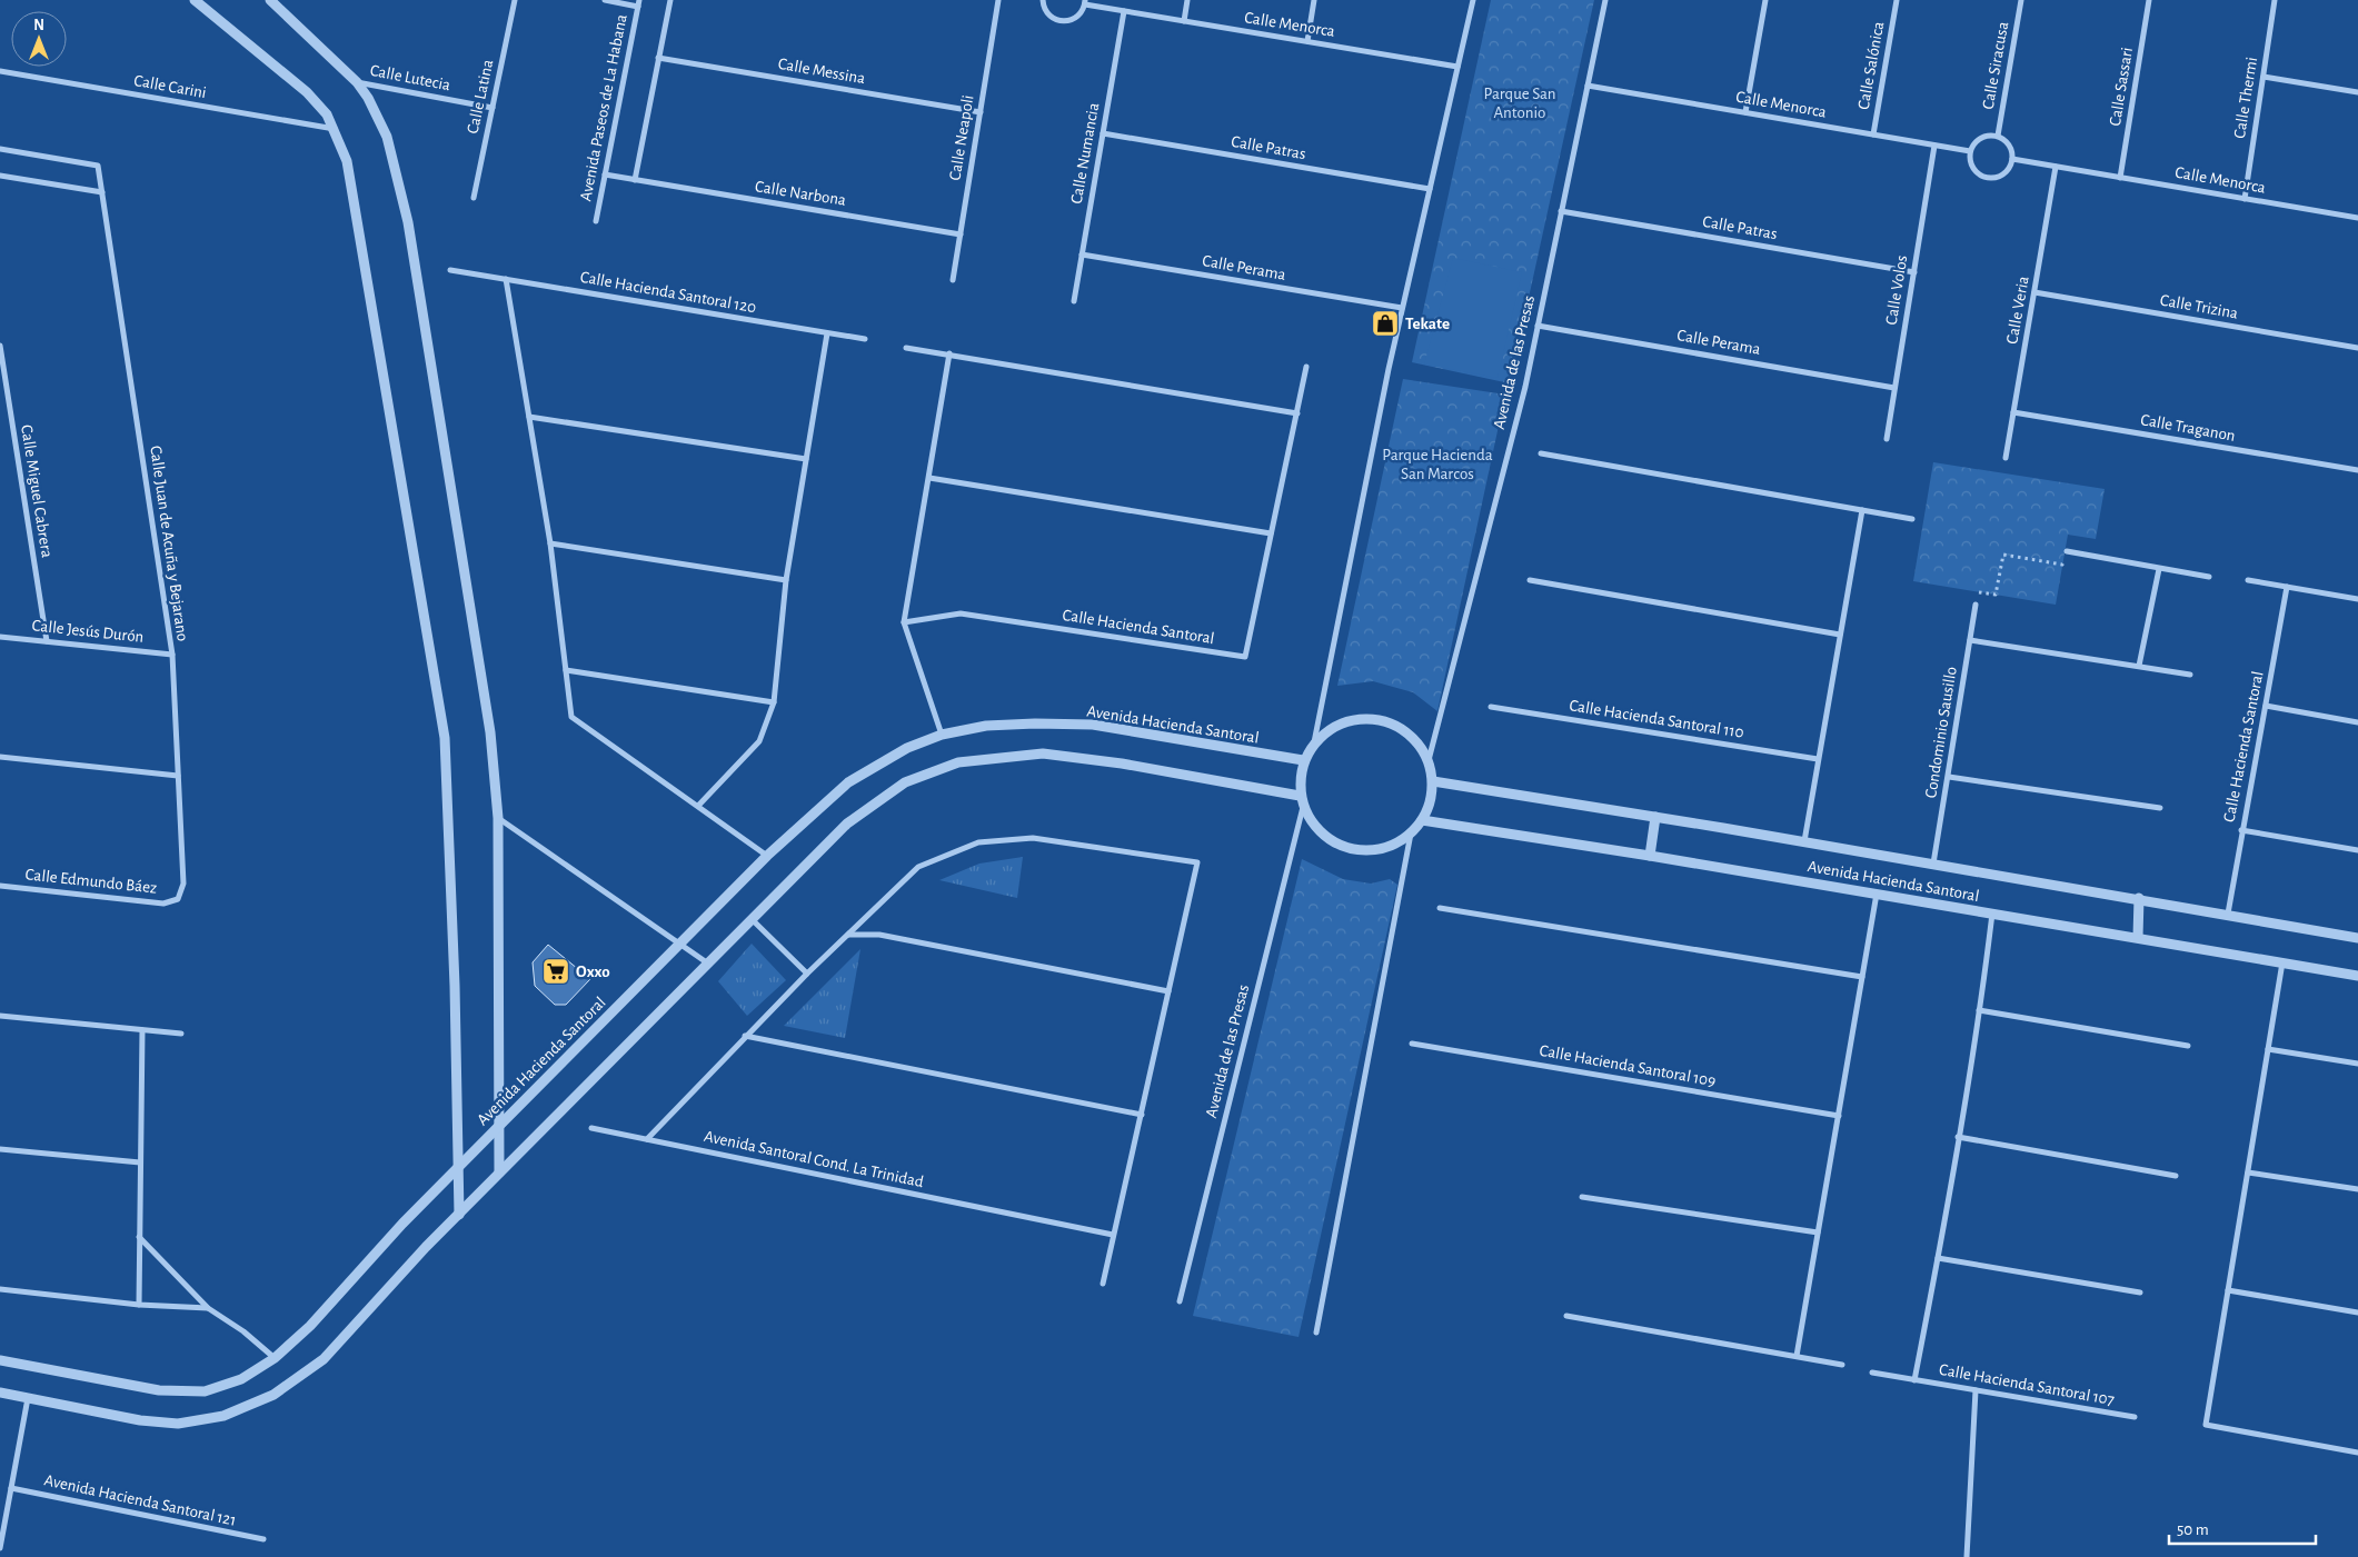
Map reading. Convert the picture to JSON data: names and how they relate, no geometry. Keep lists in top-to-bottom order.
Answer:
{
  "streets": {
    "street": [
      "Calle Menorca",
      "Calle Salónica",
      "Calle Siracusa",
      "Calle Messina",
      "Calle Lutecia",
      "Calle Carini",
      "Calle Sassari",
      "Calle Latina",
      "Calle Thermi",
      "Avenida Paseos de La Habana",
      "Calle Neapoli",
      "Calle Patras",
      "Calle Numancia",
      "Calle Narbona",
      "Calle Perama",
      "Calle Volos",
      "Calle Hacienda Santoral 120",
      "Calle Trizina",
      "Calle Veria",
      "Avenida de las Presas",
      "Calle Traganon",
      "Calle Miguel Cabrera",
      "Calle Juan de Acuña y Bejarano",
      "Calle Hacienda Santoral",
      "Calle Jesús Durón",
      "Calle Hacienda Santoral 110",
      "Avenida Hacienda Santoral",
      "Condominio Sausillo",
      "Calle Edmundo Báez",
      "Calle Hacienda Santoral 109",
      "Avenida Santoral Cond. La Trinidad",
      "Calle Hacienda Santoral 107",
      "Avenida Hacienda Santoral 121"
    ]
  },
  "crossings": [
    ["Calle Menorca", "Calle Salónica"],
    ["Calle Menorca", "Calle Siracusa"],
    ["Calle Menorca", "Calle Sassari"],
    ["Calle Menorca", "Calle Thermi"],
    ["Calle Menorca", "Calle Numancia"],
    ["Calle Menorca", "Calle Volos"],
    ["Calle Menorca", "Calle Veria"],
    ["Calle Menorca", "Avenida de las Presas"],
    ["Calle Messina", "Calle Neapoli"],
    ["Calle Lutecia", "Calle Latina"],
    ["Avenida Paseos de La Habana", "Calle Narbona"],
    ["Calle Neapoli", "Calle Narbona"],
    ["Calle Patras", "Calle Numancia"],
    ["Calle Patras", "Calle Volos"],
    ["Calle Patras", "Avenida de las Presas"],
    ["Calle Numancia", "Calle Perama"],
    ["Calle Perama", "Calle Volos"],
    ["Calle Perama", "Avenida de las Presas"],
    ["Calle Trizina", "Calle Veria"],
    ["Calle Veria", "Calle Traganon"],
    ["Avenida de las Presas", "Avenida Hacienda Santoral"],
    ["Calle Miguel Cabrera", "Calle Jesús Durón"],
    ["Calle Juan de Acuña y Bejarano", "Calle Jesús Durón"],
    ["Calle Juan de Acuña y Bejarano", "Calle Edmundo Báez"],
    ["Calle Hacienda Santoral", "Avenida Hacienda Santoral"],
    ["Avenida Hacienda Santoral", "Condominio Sausillo"],
    ["Avenida Hacienda Santoral", "Calle Hacienda Santoral 107"]
  ],
  "parks": ["Parque San Antonio", "Parque Hacienda San Marcos"],
  "places": {
    "shop": ["Tekate"],
    "supermarket": ["Oxxo"]
  },
  "scale_bar": "50 m",
  "north": "top"
}
